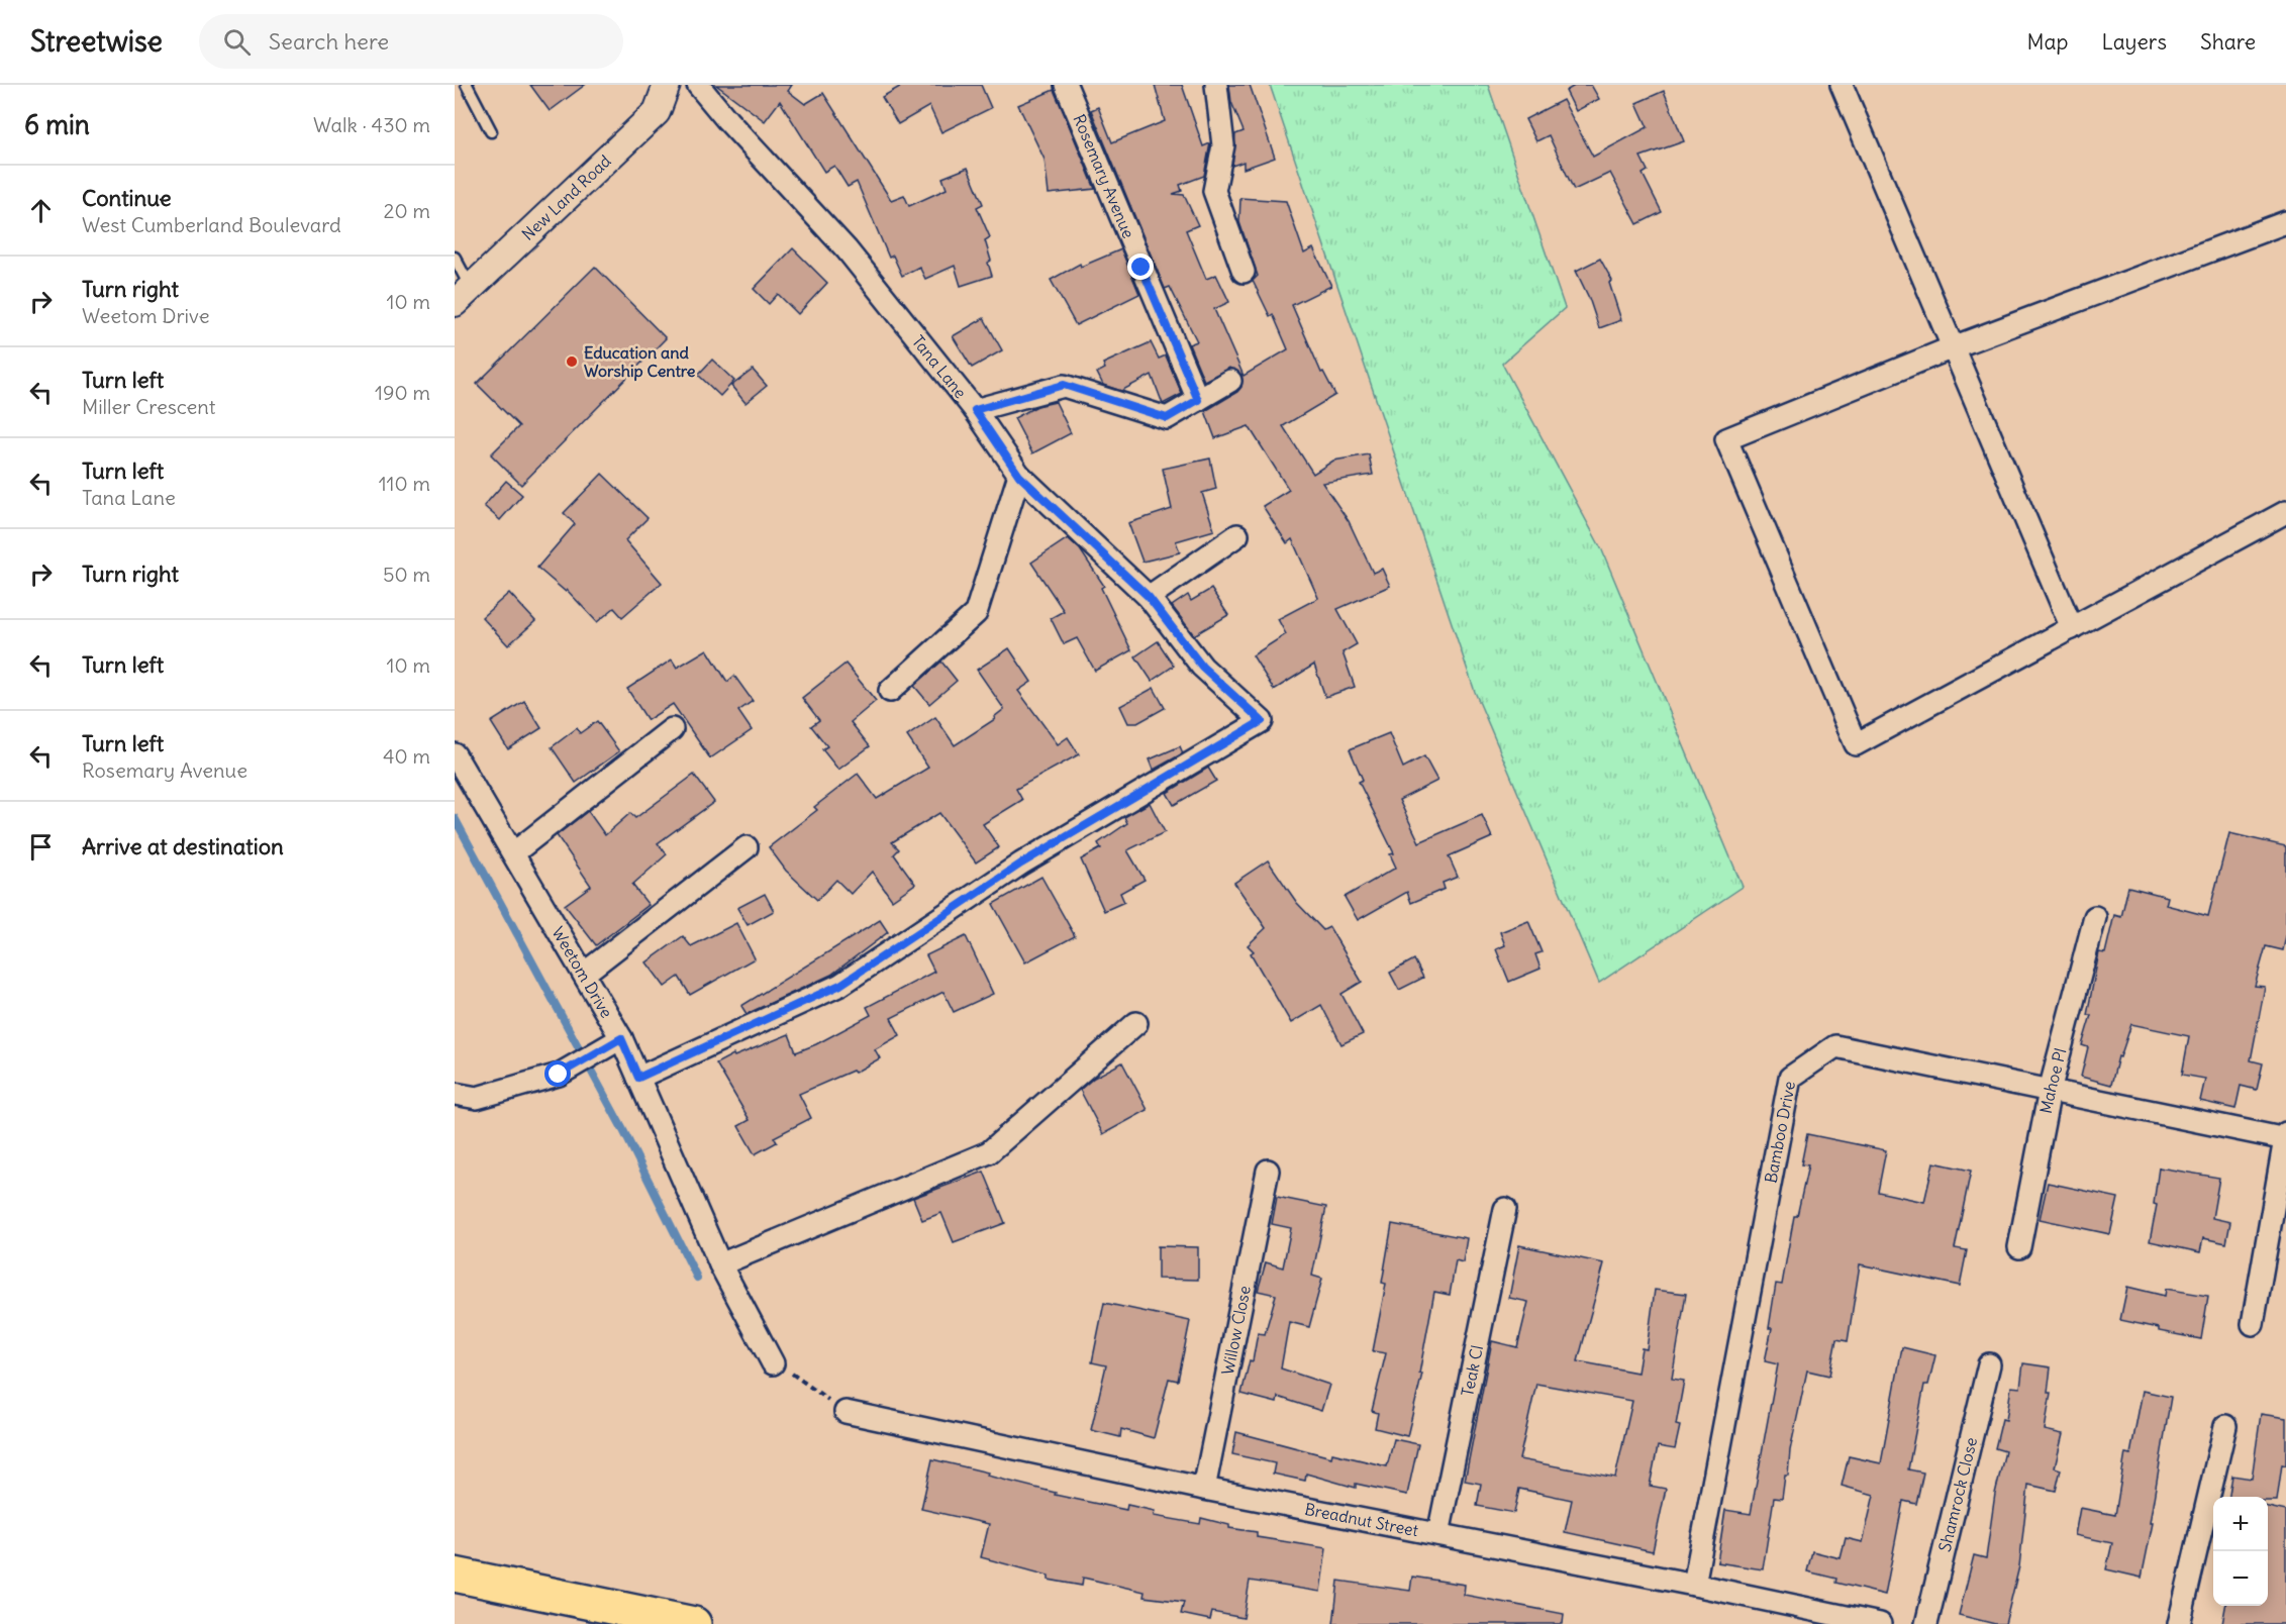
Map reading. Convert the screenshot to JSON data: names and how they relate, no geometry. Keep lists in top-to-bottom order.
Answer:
{
  "streets": {
    "street": [
      "Rosemary Avenue",
      "New Land Road",
      "Tana Lane",
      "Weetom Drive",
      "Mahoe Pl",
      "Bamboo Drive",
      "Willow Close",
      "Teak Cl",
      "Shamrock Close",
      "Breadnut Street"
    ]
  },
  "crossings": [
    ["Tana Lane", "Weetom Drive"],
    ["Mahoe Pl", "Bamboo Drive"],
    ["Bamboo Drive", "Breadnut Street"],
    ["Willow Close", "Breadnut Street"],
    ["Teak Cl", "Breadnut Street"]
  ],
  "places": ["Education and Worship Centre"],
  "page": {
    "header": "Streetwise",
    "search": "Search here",
    "nav": ["Map", "Layers", "Share"],
    "heading": ["6 min", "Walk · 430 m"],
    "list": [
      ["Continue", "West Cumberland Boulevard", "20 m"],
      ["Turn right", "Weetom Drive", "10 m"],
      ["Turn left", "Miller Crescent", "190 m"],
      ["Turn left", "Tana Lane", "110 m"],
      ["Turn right", "50 m"],
      ["Turn left", "10 m"],
      ["Turn left", "Rosemary Avenue", "40 m"],
      "Arrive at destination"
    ],
    "map_buttons": ["+", "−"]
  }
}
